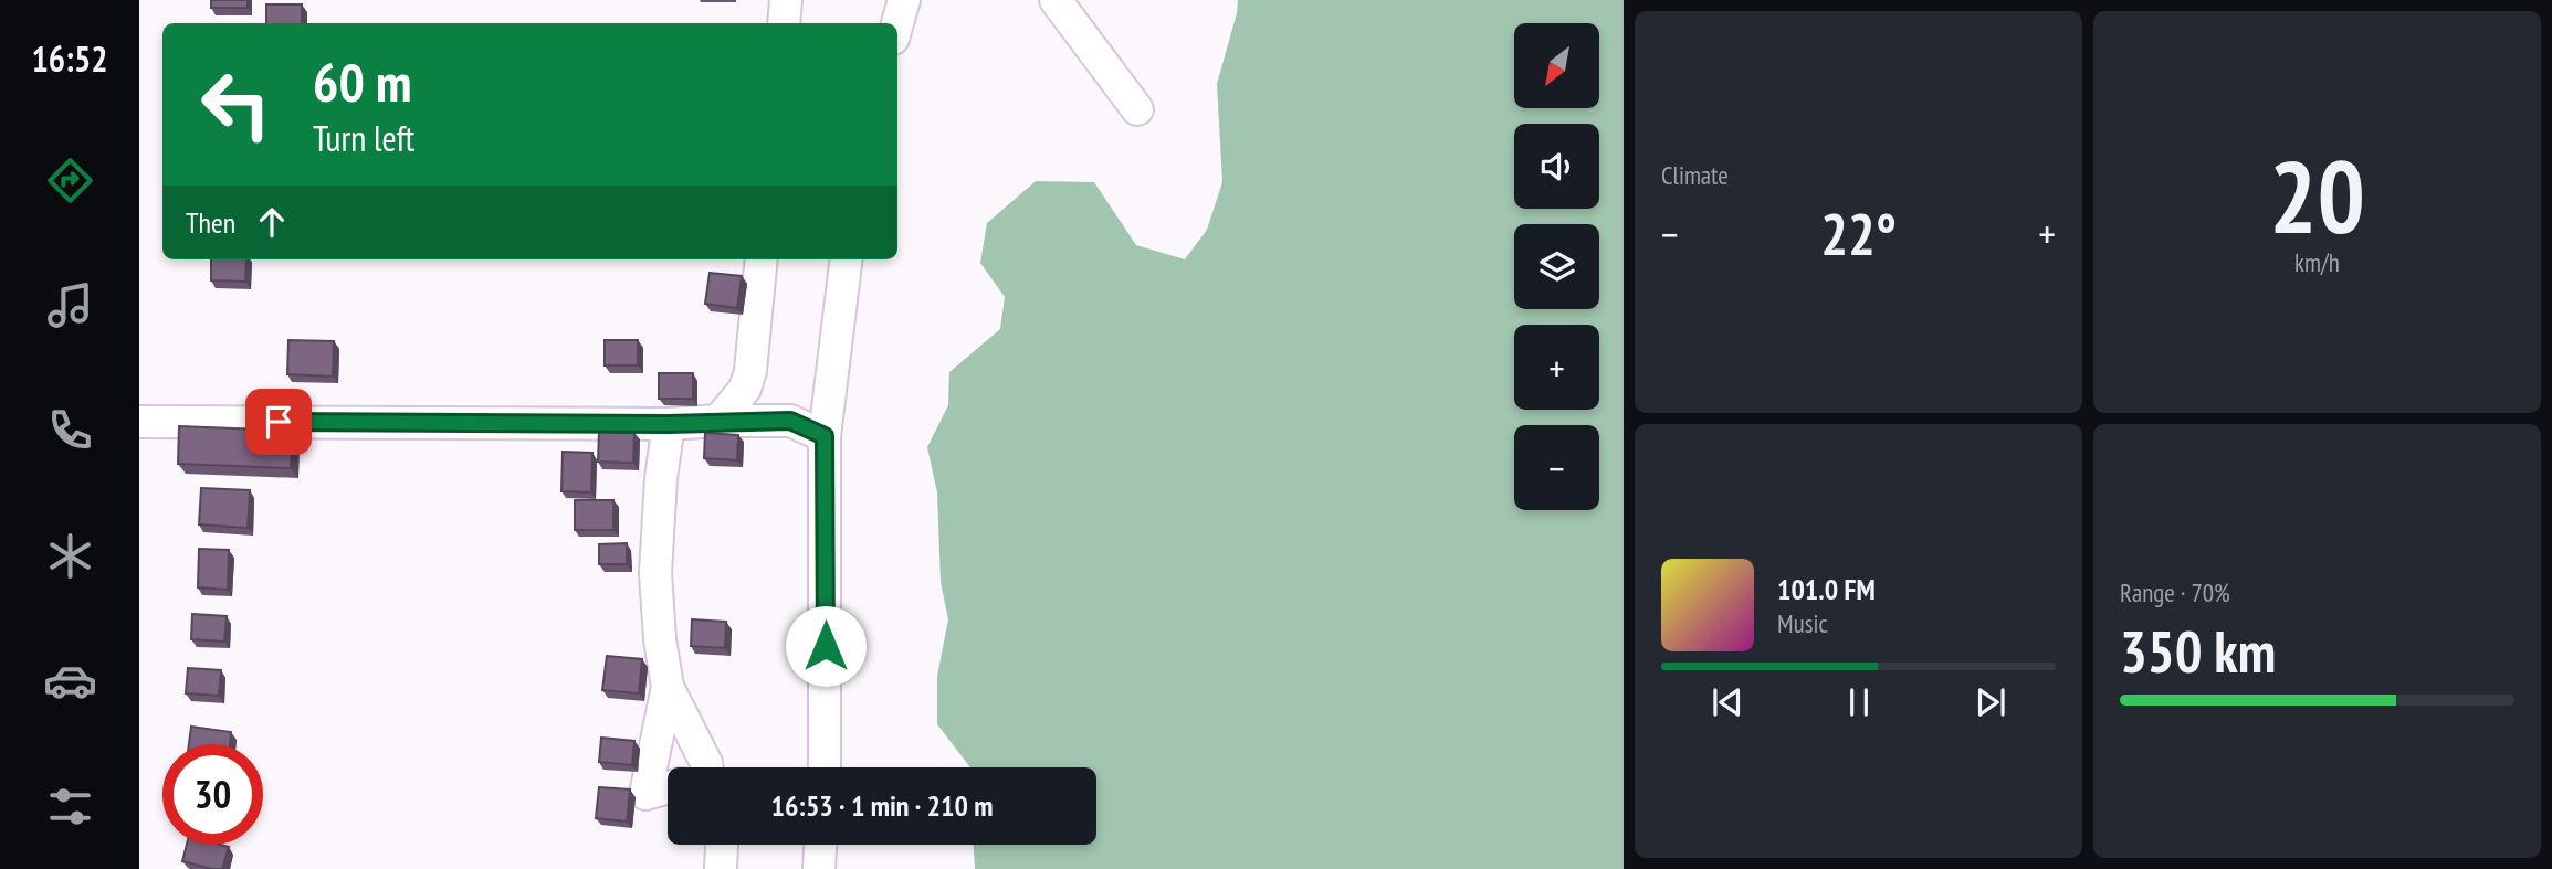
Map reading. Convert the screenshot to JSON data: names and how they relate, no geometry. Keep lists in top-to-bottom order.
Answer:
{
  "north": "bottom left",
  "page": {
    "tabs": "16:52",
    "tile": [
      "Climate",
      ["20", "km/h"],
      ["Range · 70%", "350 km"]
    ],
    "map_buttons": ["+", "−"],
    "turn": ["60 m", "Turn left"],
    "then": "Then",
    "heat": ["−", "22°", "+"],
    "song": ["101.0 FM", "Music"],
    "limit": "30",
    "trip": "16:53 · 1 min · 210 m"
  }
}
